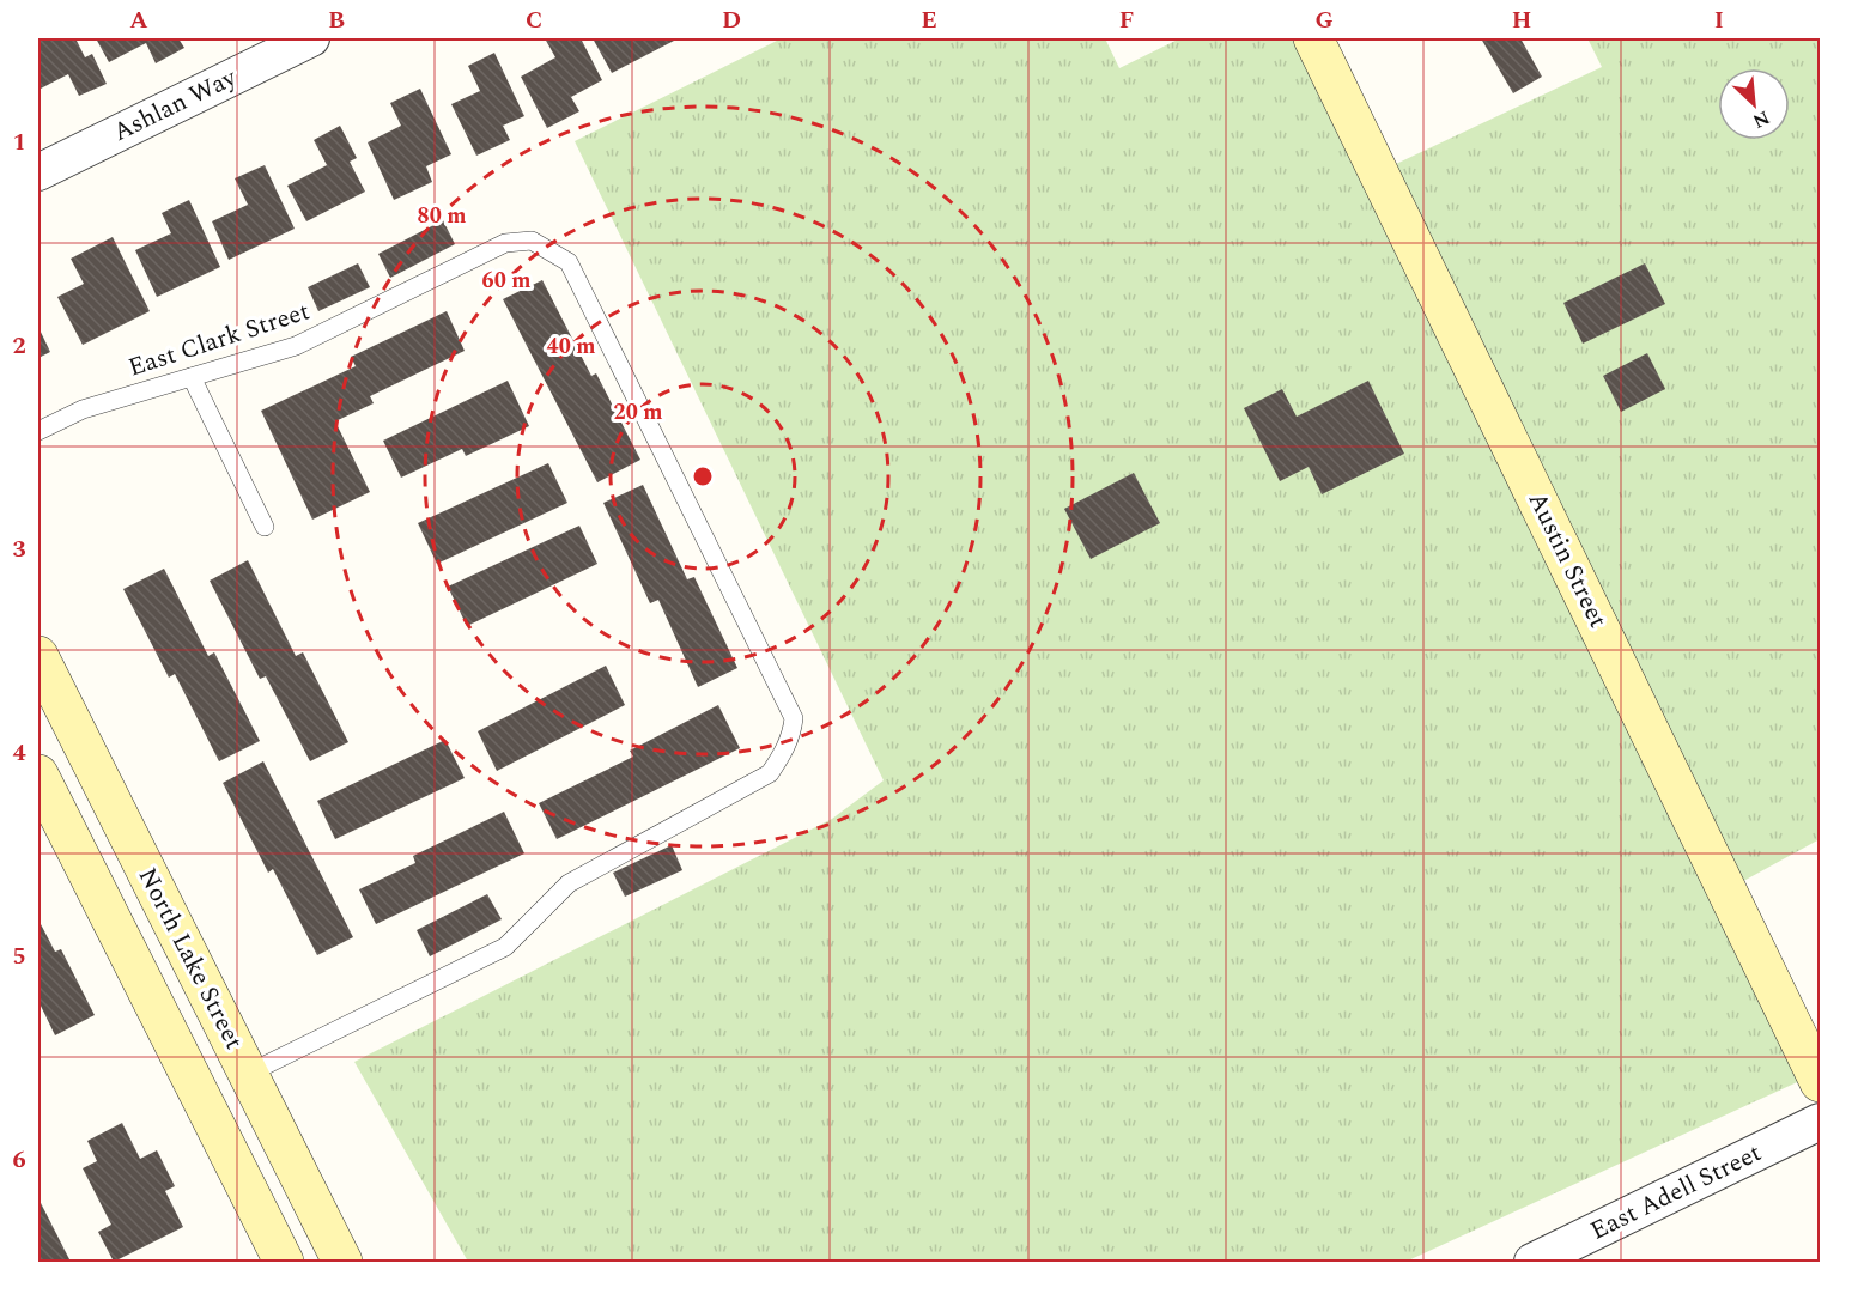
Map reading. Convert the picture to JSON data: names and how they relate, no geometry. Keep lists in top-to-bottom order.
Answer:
{
  "streets": {
    "street": [
      "Ashlan Way",
      "Austin Street",
      "North Lake Street",
      "East Adell Street"
    ],
    "lane": ["East Clark Street"]
  },
  "crossings": [
    ["East Clark Street", "North Lake Street"]
  ],
  "north": "bottom right",
  "grid": {
    "columns": [
      "A",
      "B",
      "C",
      "D",
      "E",
      "F",
      "G",
      "H",
      "I"
    ],
    "rows": [
      "1",
      "2",
      "3",
      "4",
      "5",
      "6"
    ]
  },
  "rings": [
    "80 m",
    "60 m",
    "40 m",
    "20 m"
  ]
}
